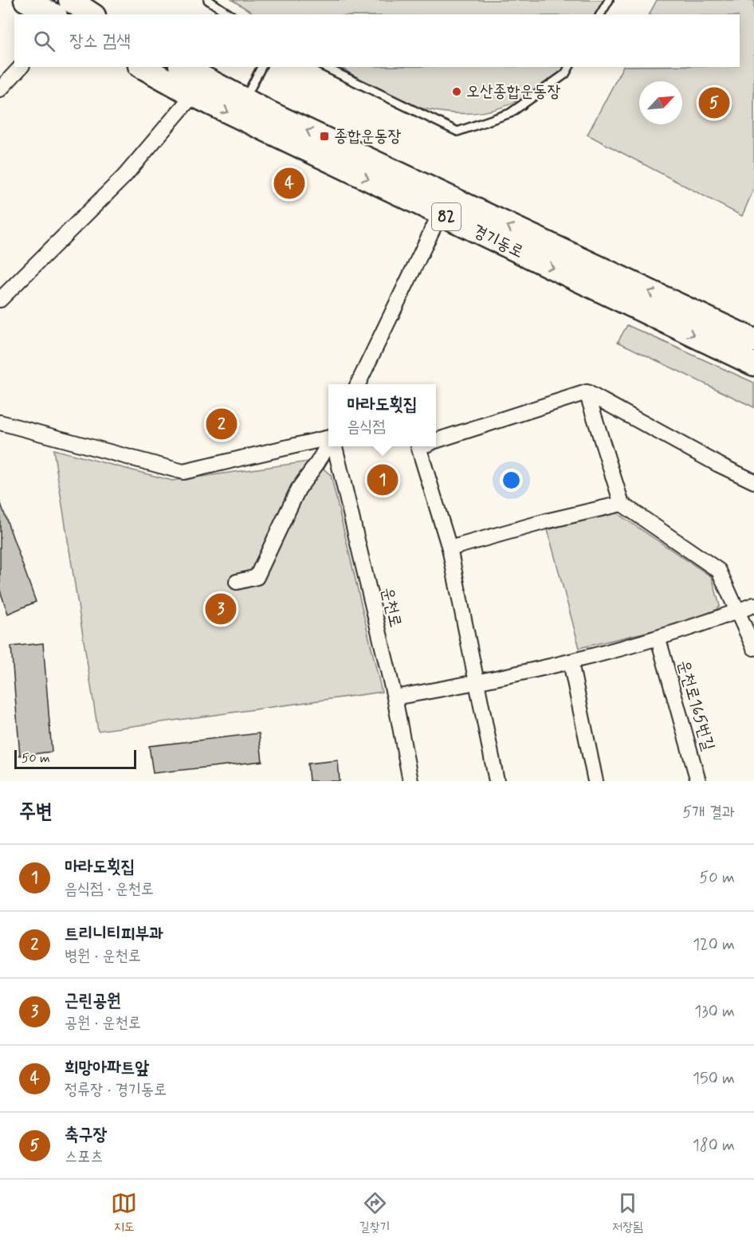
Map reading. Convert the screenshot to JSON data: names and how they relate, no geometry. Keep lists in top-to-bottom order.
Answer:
{
  "streets": {
    "main road": ["82", "경기동로"],
    "street": ["운천로", "운천로165번길"]
  },
  "places": {
    "other": ["오산종합운동장"],
    "transit": ["종합운동장"]
  },
  "scale_bar": "50 m",
  "north": "top right",
  "page": {
    "search": "장소 검색",
    "pins": [
      "5",
      "4",
      "2",
      "1",
      "3"
    ],
    "popup": ["마라도횟집", "음식점"],
    "scale": "50 m",
    "heading": ["주변", "5개 결과"],
    "list": [
      {
        "mark": "1",
        "name": "마라도횟집",
        "note": "음식점 · 운천로",
        "value": "50 m"
      },
      {
        "mark": "2",
        "name": "트리니티피부과",
        "note": "병원 · 운천로",
        "value": "120 m"
      },
      {
        "mark": "3",
        "name": "근린공원",
        "note": "공원 · 운천로",
        "value": "130 m"
      },
      {
        "mark": "4",
        "name": "희망아파트앞",
        "note": "정류장 · 경기동로",
        "value": "150 m"
      },
      {
        "mark": "5",
        "name": "축구장",
        "note": "스포츠",
        "value": "180 m"
      }
    ],
    "nav": ["지도", "길찾기", "저장됨"]
  }
}
